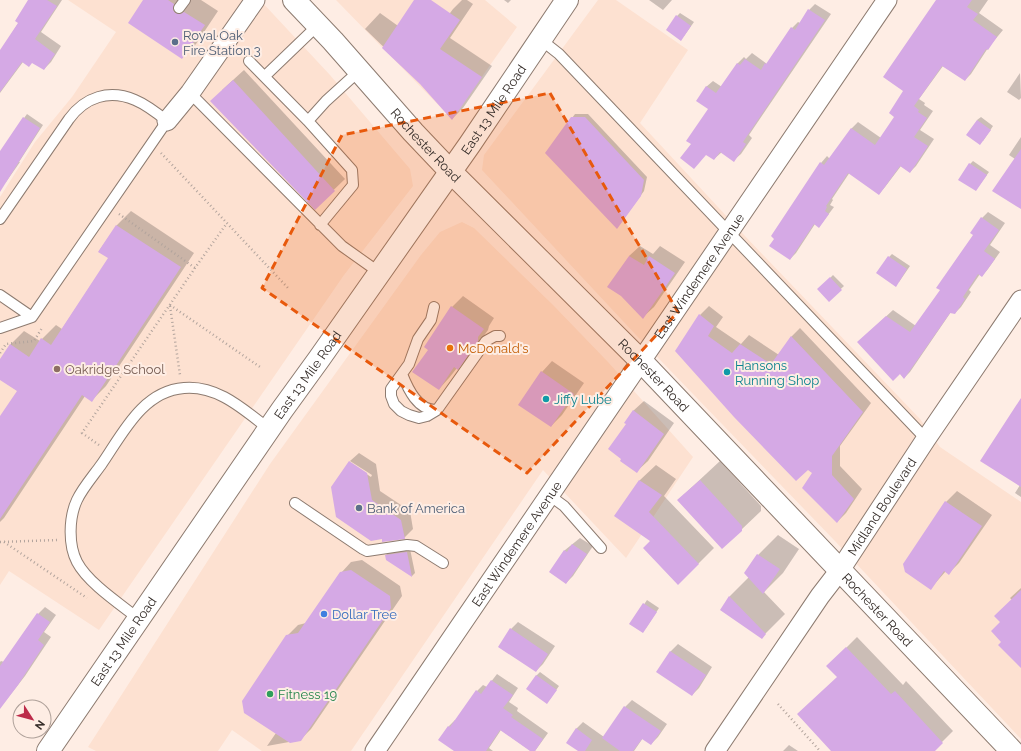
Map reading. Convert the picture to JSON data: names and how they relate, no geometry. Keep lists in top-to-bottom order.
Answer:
{
  "streets": {
    "main road": ["East 13 Mile Road", "Rochester Road"],
    "street": ["East Windemere Avenue", "Midland Boulevard"]
  },
  "crossings": [
    ["East 13 Mile Road", "Rochester Road"],
    ["Rochester Road", "East Windemere Avenue"],
    ["Rochester Road", "Midland Boulevard"]
  ],
  "places": [
    "Royal Oak Fire Station 3",
    "McDonald's",
    "Oakridge School",
    "Hansons Running Shop",
    "Jiffy Lube",
    "Bank of America",
    "Dollar Tree",
    "Fitness 19"
  ],
  "north": "bottom right"
}
